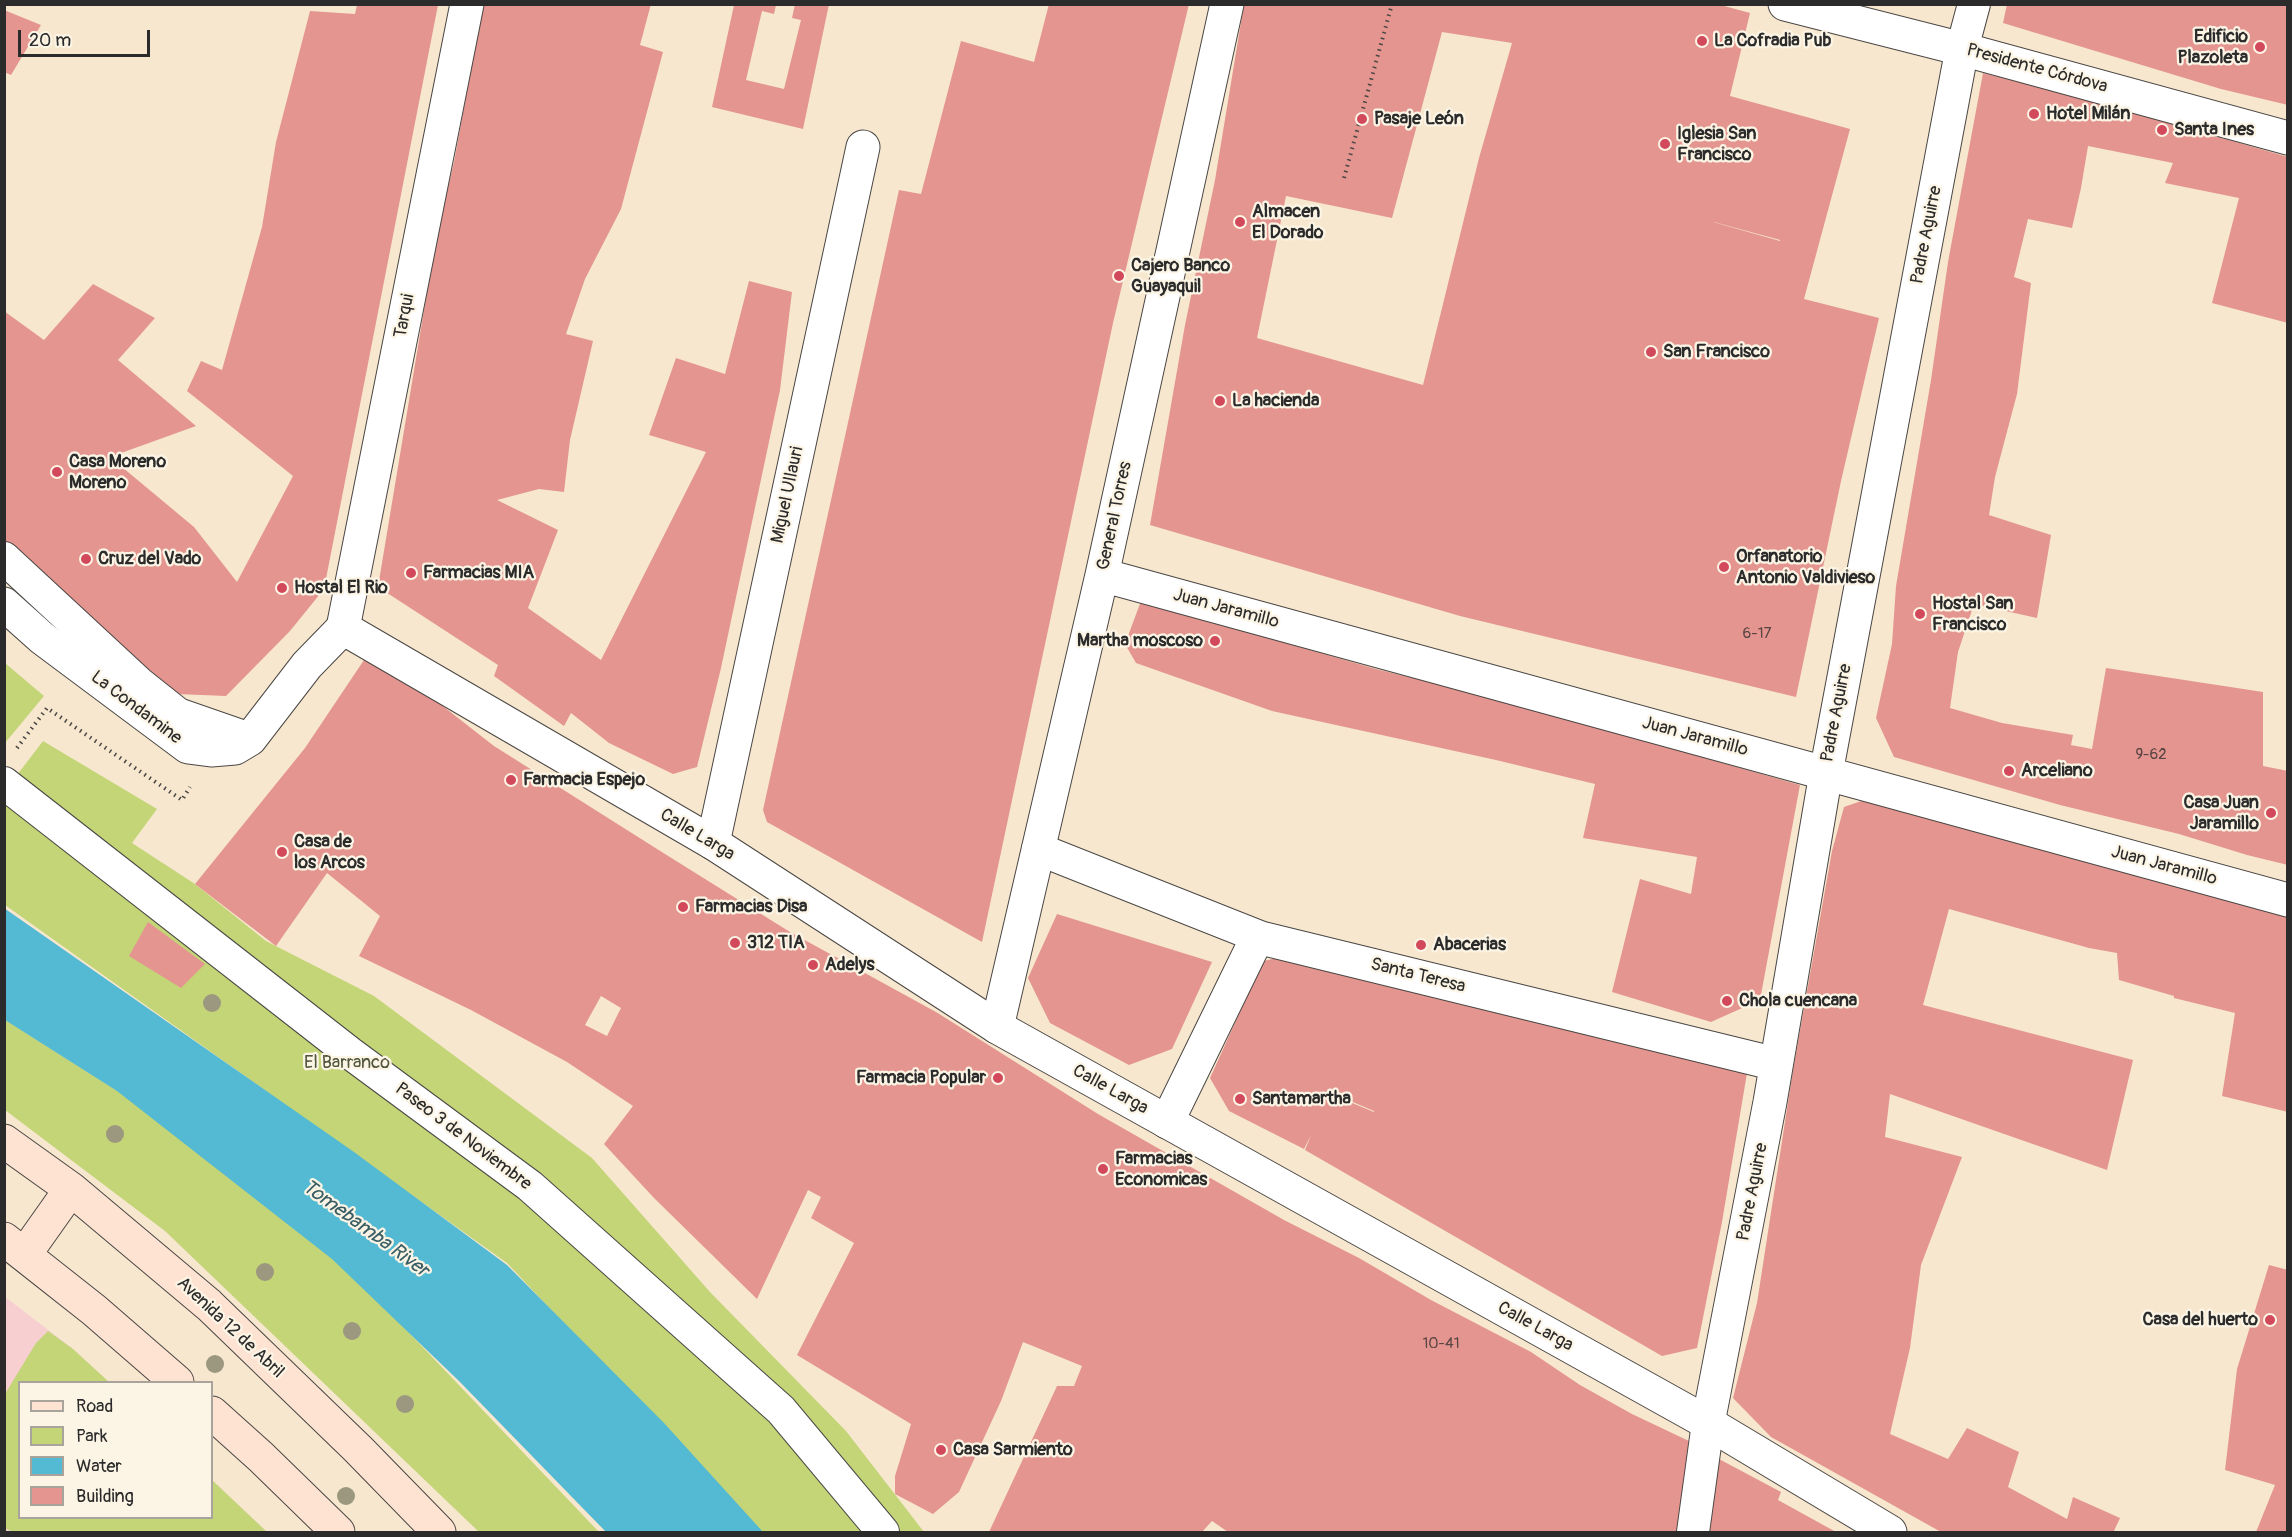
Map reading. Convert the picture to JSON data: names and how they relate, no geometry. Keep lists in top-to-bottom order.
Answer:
{
  "streets": {
    "main road": ["Avenida 12 de Abril"],
    "street": [
      "Presidente Córdova",
      "Padre Aguirre",
      "Tarqui",
      "Miguel Ullauri",
      "General Torres",
      "Juan Jaramillo",
      "La Condamine",
      "Calle Larga",
      "Santa Teresa",
      "Paseo 3 de Noviembre"
    ]
  },
  "crossings": [
    ["Presidente Córdova", "Padre Aguirre"],
    ["Padre Aguirre", "Juan Jaramillo"],
    ["Padre Aguirre", "Calle Larga"],
    ["Padre Aguirre", "Santa Teresa"],
    ["Tarqui", "Calle Larga"],
    ["Miguel Ullauri", "Calle Larga"],
    ["General Torres", "Juan Jaramillo"],
    ["General Torres", "Calle Larga"]
  ],
  "water": ["Tomebamba River"],
  "parks": ["El Barranco"],
  "places": [
    "La Cofradia Pub",
    "Edificio Plazoleta",
    "Hotel Milán",
    "Pasaje León",
    "Santa Ines",
    "Iglesia San Francisco",
    "Almacen El Dorado",
    "Cajero Banco Guayaquil",
    "San Francisco",
    "La hacienda",
    "Casa Moreno Moreno",
    "Cruz del Vado",
    "Orfanatorio Antonio Valdivieso",
    "Farmacias MIA",
    "Hostal El Rio",
    "Hostal San Francisco",
    "Martha moscoso",
    "Arceliano",
    "Farmacia Espejo",
    "Casa Juan Jaramillo",
    "Casa de los Arcos",
    "Farmacias Disa",
    "312 TIA",
    "Abacerias",
    "Adelys",
    "Chola cuencana",
    "Farmacia Popular",
    "Santamartha",
    "Farmacias Economicas",
    "Casa del huerto",
    "Casa Sarmiento"
  ],
  "house_numbers": ["6-17", "9-62", "10-41"],
  "legend": [
    "Road",
    "Park",
    "Water",
    "Building"
  ],
  "scale_bar": "20 m"
}
